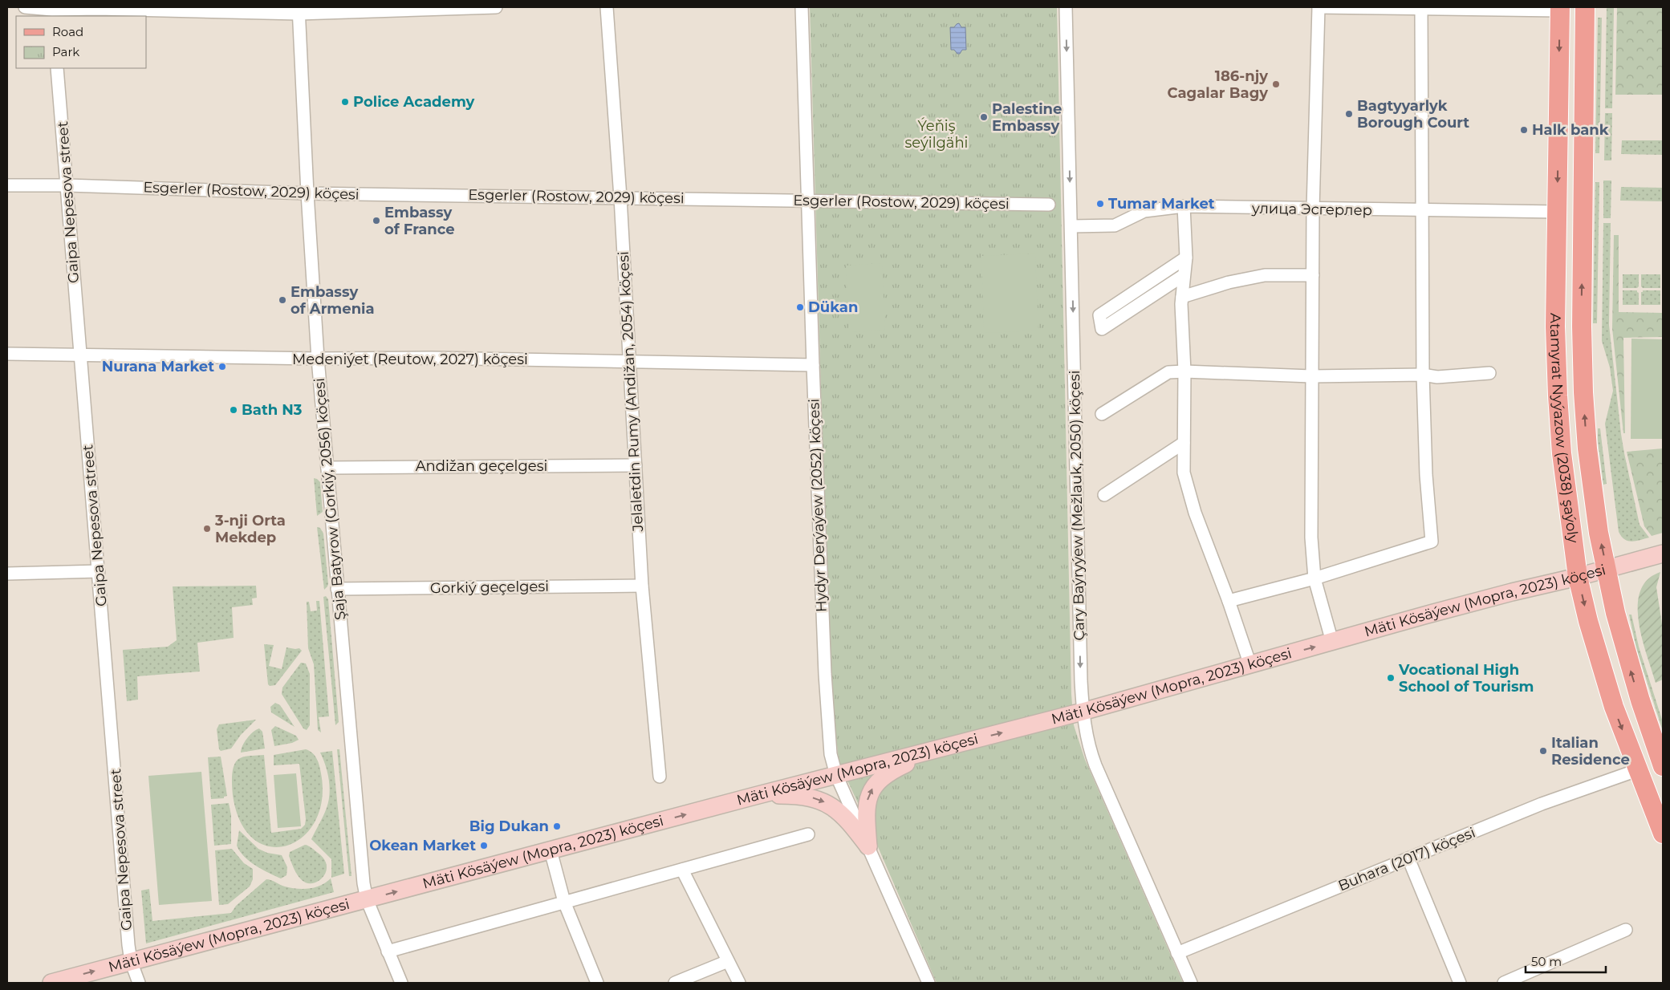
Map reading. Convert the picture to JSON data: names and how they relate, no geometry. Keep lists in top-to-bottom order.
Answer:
{
  "streets": {
    "main road": ["Atamyrat Nyýazow (2038) şaýoly"],
    "street": [
      "Esgerler (Rostow, 2029) köçesi",
      "Gaipa Nepesova street",
      "улица Эсгерлер",
      "Medeniýet (Reutow, 2027) köçesi",
      "Jelaletdin Rumy (Andižan, 2054) köçesi",
      "Andižan geçelgesi",
      "Şaja Batyrow (Gorkiý, 2056) köçesi",
      "Hydyr Derýaýew (2052) köçesi",
      "Çary Baýryýew (Mežlauk, 2050) köçesi",
      "Gorkiý geçelgesi",
      "Mäti Kösäýew (Mopra, 2023) köçesi",
      "Buhara (2017) köçesi"
    ]
  },
  "crossings": [
    ["Esgerler (Rostow, 2029) köçesi", "Gaipa Nepesova street"],
    ["Esgerler (Rostow, 2029) köçesi", "Jelaletdin Rumy (Andižan, 2054) köçesi"],
    ["Esgerler (Rostow, 2029) köçesi", "Şaja Batyrow (Gorkiý, 2056) köçesi"],
    ["Esgerler (Rostow, 2029) köçesi", "Hydyr Derýaýew (2052) köçesi"],
    ["Gaipa Nepesova street", "Medeniýet (Reutow, 2027) köçesi"],
    ["Gaipa Nepesova street", "Mäti Kösäýew (Mopra, 2023) köçesi"],
    ["улица Эсгерлер", "Atamyrat Nyýazow (2038) şaýoly"],
    ["улица Эсгерлер", "Çary Baýryýew (Mežlauk, 2050) köçesi"],
    ["Medeniýet (Reutow, 2027) köçesi", "Jelaletdin Rumy (Andižan, 2054) köçesi"],
    ["Medeniýet (Reutow, 2027) köçesi", "Şaja Batyrow (Gorkiý, 2056) köçesi"],
    ["Medeniýet (Reutow, 2027) köçesi", "Hydyr Derýaýew (2052) köçesi"],
    ["Jelaletdin Rumy (Andižan, 2054) köçesi", "Andižan geçelgesi"],
    ["Jelaletdin Rumy (Andižan, 2054) köçesi", "Gorkiý geçelgesi"],
    ["Atamyrat Nyýazow (2038) şaýoly", "Mäti Kösäýew (Mopra, 2023) köçesi"],
    ["Atamyrat Nyýazow (2038) şaýoly", "Buhara (2017) köçesi"],
    ["Andižan geçelgesi", "Şaja Batyrow (Gorkiý, 2056) köçesi"],
    ["Şaja Batyrow (Gorkiý, 2056) köçesi", "Gorkiý geçelgesi"],
    ["Şaja Batyrow (Gorkiý, 2056) köçesi", "Mäti Kösäýew (Mopra, 2023) köçesi"],
    ["Hydyr Derýaýew (2052) köçesi", "Mäti Kösäýew (Mopra, 2023) köçesi"],
    ["Çary Baýryýew (Mežlauk, 2050) köçesi", "Mäti Kösäýew (Mopra, 2023) köçesi"],
    ["Çary Baýryýew (Mežlauk, 2050) köçesi", "Buhara (2017) köçesi"]
  ],
  "one_way": ["Çary Baýryýew (Mežlauk, 2050) köçesi"],
  "parks": ["Ýeňiş seýilgähi"],
  "places": [
    "186-njy Cagalar Bagy",
    "Police Academy",
    "Bagtyyarlyk Borough Court",
    "Palestine Embassy",
    "Halk bank",
    "Tumar Market",
    "Embassy of France",
    "Embassy of Armenia",
    "Dükan",
    "Nurana Market",
    "Bath N3",
    "3-nji Orta Mekdep",
    "Vocational High School of Tourism",
    "Italian Residence",
    "Big Dukan",
    "Okean Market"
  ],
  "legend": ["Road", "Park"],
  "scale_bar": "50 m"
}
